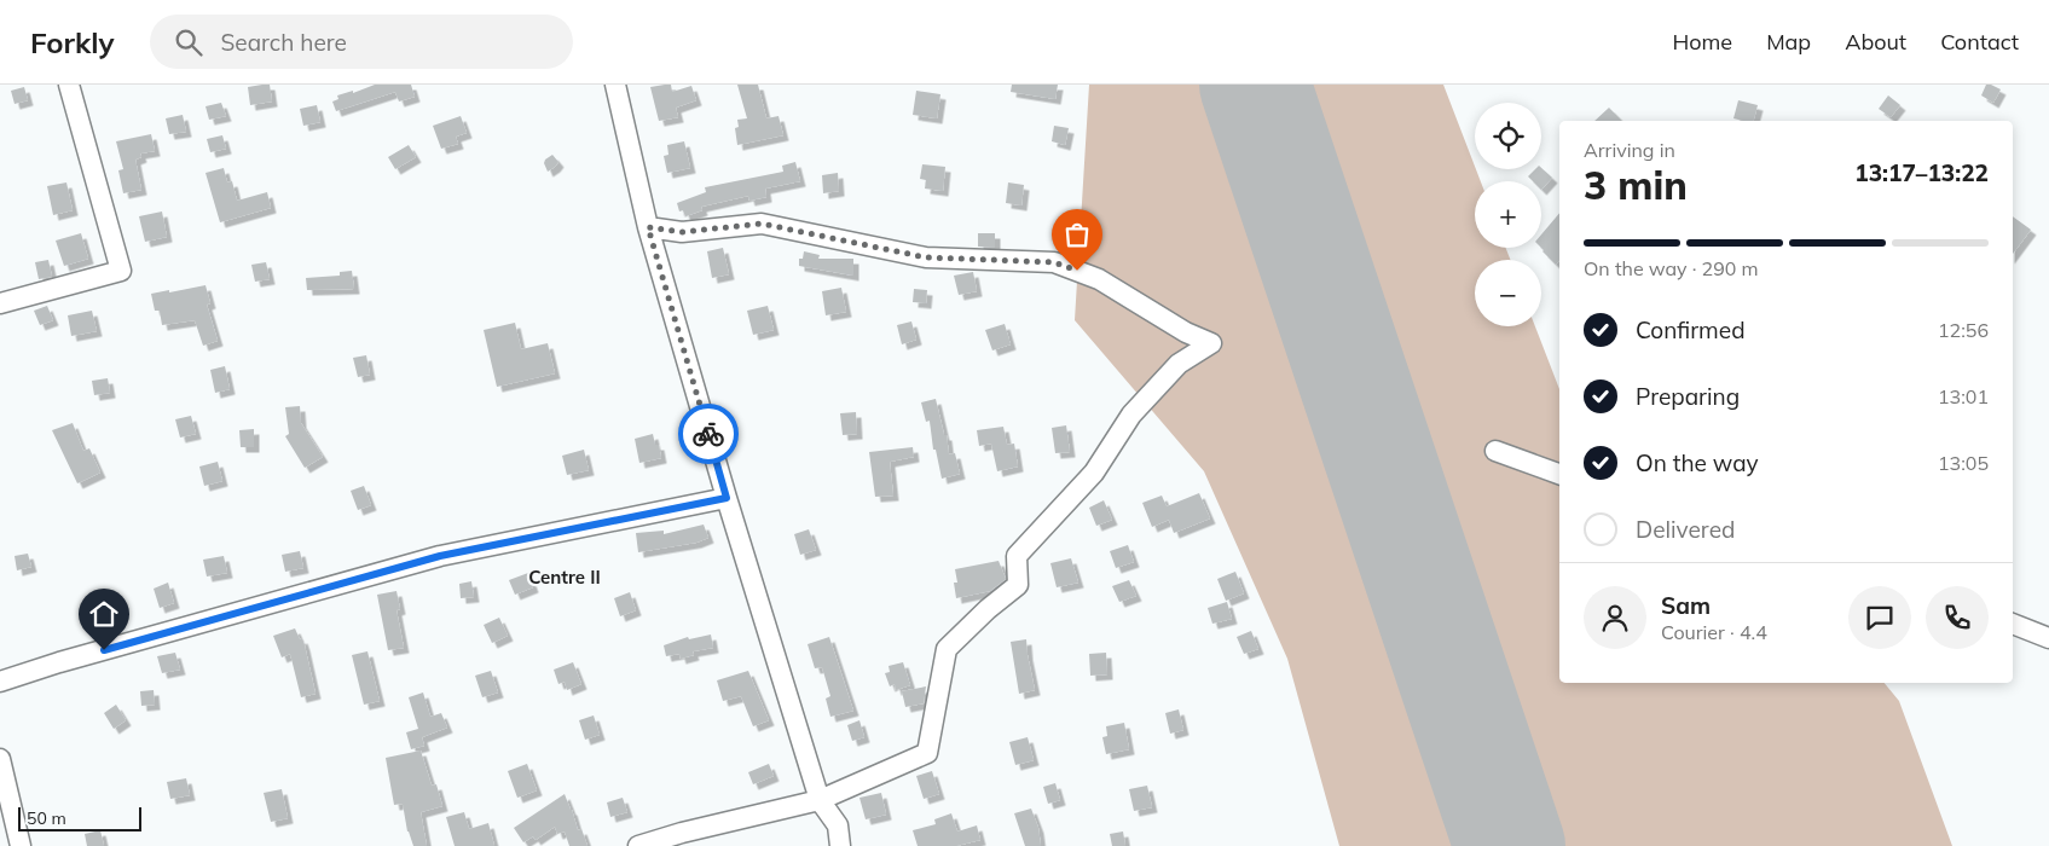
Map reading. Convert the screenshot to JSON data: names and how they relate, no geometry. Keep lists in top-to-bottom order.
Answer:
{
  "districts": ["Centre II"],
  "scale_bar": "50 m",
  "page": {
    "header": "Forkly",
    "search": "Search here",
    "nav": [
      "Home",
      "Map",
      "About",
      "Contact"
    ],
    "map_buttons": ["+", "−"],
    "heading": ["3 min", "Arriving in", "13:17–13:22"],
    "panel": ["Sam", "Courier · 4.4"],
    "bar": "On the way · 290 m",
    "list": [
      ["Confirmed", "12:56"],
      ["Preparing", "13:01"],
      ["On the way", "13:05"],
      "Delivered"
    ],
    "scale": "50 m"
  }
}
